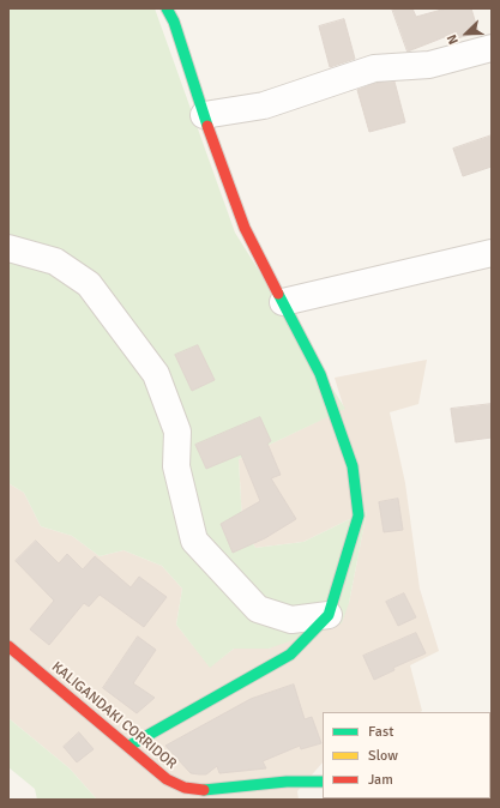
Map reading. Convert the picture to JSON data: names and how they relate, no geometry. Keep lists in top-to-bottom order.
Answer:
{
  "streets": {
    "street": ["KALIGANDAKI CORRIDOR"]
  },
  "legend": ["Fast", "Slow", "Jam"],
  "north": "bottom left"
}
